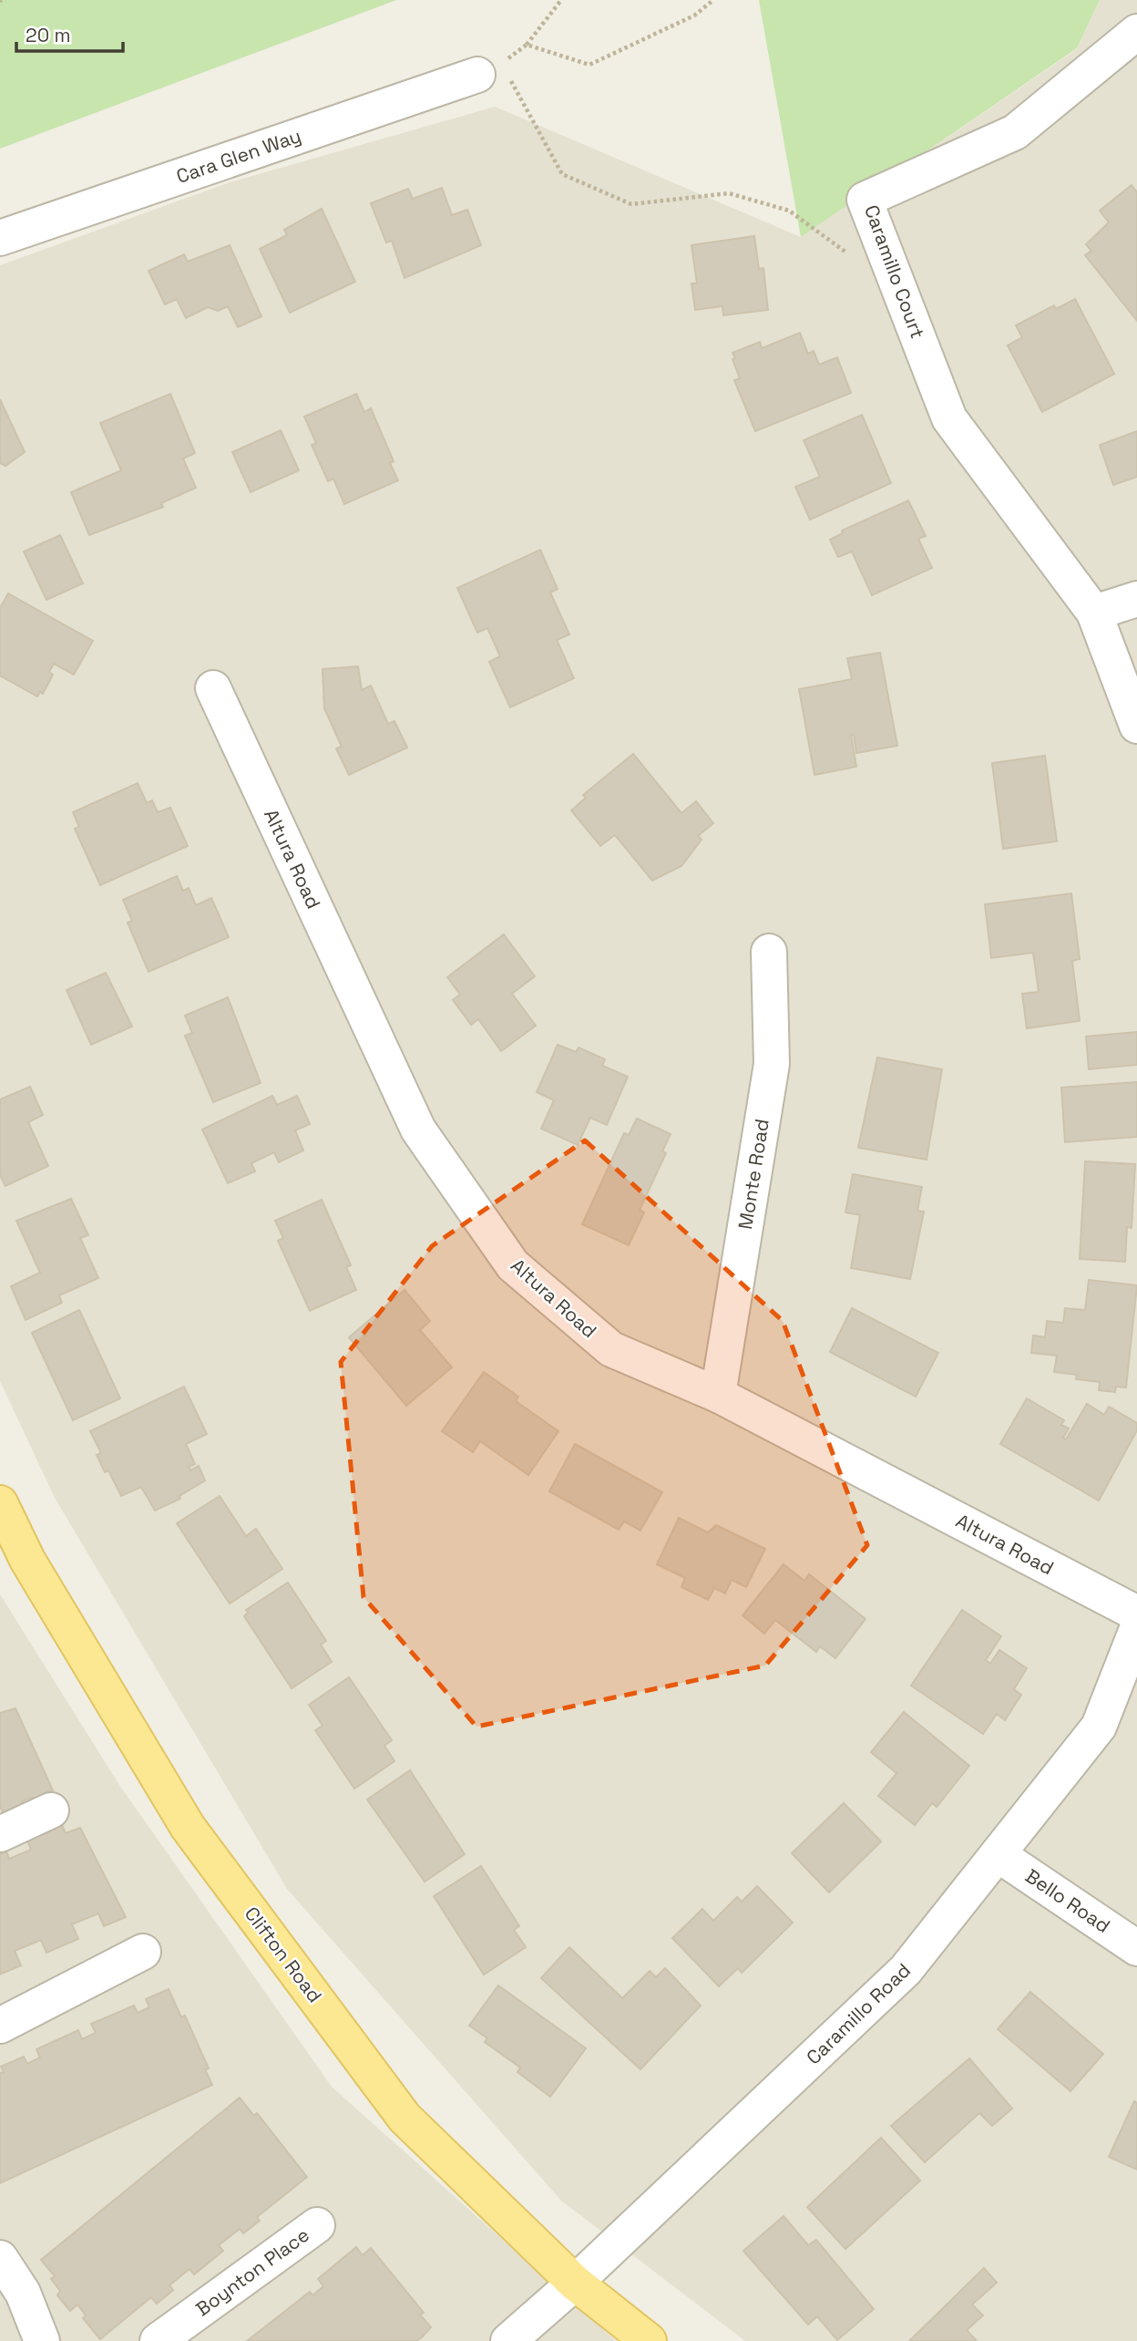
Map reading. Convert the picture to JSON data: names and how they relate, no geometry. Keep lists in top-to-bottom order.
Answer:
{
  "streets": {
    "main road": ["Clifton Road"],
    "street": [
      "Cara Glen Way",
      "Caramillo Court",
      "Altura Road",
      "Monte Road",
      "Bello Road",
      "Caramillo Road",
      "Boynton Place"
    ]
  },
  "crossings": [
    ["Altura Road", "Monte Road"],
    ["Bello Road", "Caramillo Road"],
    ["Clifton Road", "Caramillo Road"]
  ],
  "scale_bar": "20 m"
}
